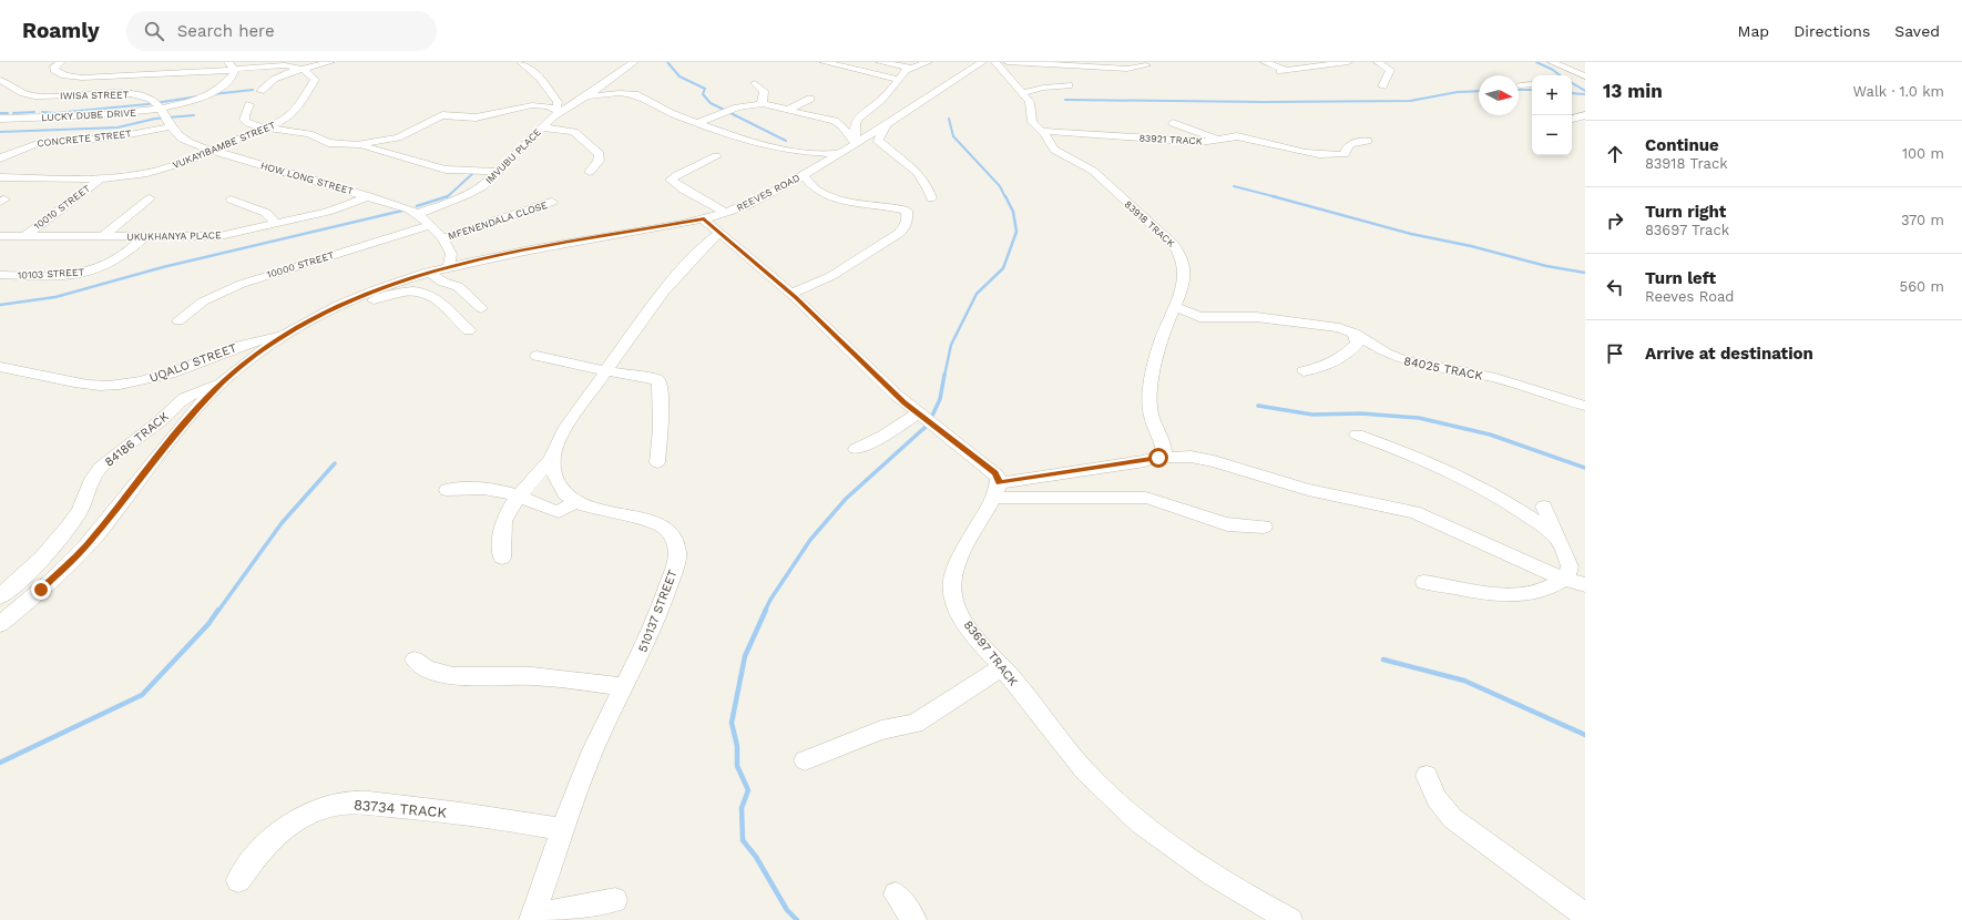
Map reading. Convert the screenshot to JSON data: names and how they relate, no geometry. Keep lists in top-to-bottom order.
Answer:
{
  "streets": {
    "street": [
      "IWISA STREET",
      "LUCKY DUBE DRIVE",
      "CONCRETE STREET",
      "83921 TRACK",
      "VUKAYIBAMBE STREET",
      "IMVUBU PLACE",
      "HOW LONG STREET",
      "REEVES ROAD",
      "10010 STREET",
      "MFENENDALA CLOSE",
      "83918 TRACK",
      "UKUKHANYA PLACE",
      "10000 STREET",
      "10103 STREET",
      "UQALO STREET",
      "84025 TRACK",
      "84186 TRACK",
      "510137 STREET",
      "83697 TRACK",
      "83734 TRACK"
    ]
  },
  "crossings": [
    ["IWISA STREET", "LUCKY DUBE DRIVE"],
    ["IWISA STREET", "HOW LONG STREET"],
    ["LUCKY DUBE DRIVE", "HOW LONG STREET"],
    ["CONCRETE STREET", "HOW LONG STREET"],
    ["83921 TRACK", "83918 TRACK"],
    ["VUKAYIBAMBE STREET", "HOW LONG STREET"],
    ["VUKAYIBAMBE STREET", "10010 STREET"],
    ["IMVUBU PLACE", "HOW LONG STREET"],
    ["HOW LONG STREET", "REEVES ROAD"],
    ["HOW LONG STREET", "MFENENDALA CLOSE"],
    ["HOW LONG STREET", "UKUKHANYA PLACE"],
    ["HOW LONG STREET", "10000 STREET"],
    ["REEVES ROAD", "UQALO STREET"],
    ["REEVES ROAD", "84186 TRACK"],
    ["10010 STREET", "UKUKHANYA PLACE"],
    ["83918 TRACK", "84025 TRACK"],
    ["UKUKHANYA PLACE", "10103 STREET"],
    ["510137 STREET", "83734 TRACK"]
  ],
  "north": "right",
  "page": {
    "header": "Roamly",
    "search": "Search here",
    "nav": ["Map", "Directions", "Saved"],
    "heading": ["13 min", "Walk · 1.0 km"],
    "map_buttons": ["+", "−"],
    "list": [
      ["Continue", "83918 Track", "100 m"],
      ["Turn right", "83697 Track", "370 m"],
      ["Turn left", "Reeves Road", "560 m"],
      "Arrive at destination"
    ]
  }
}
